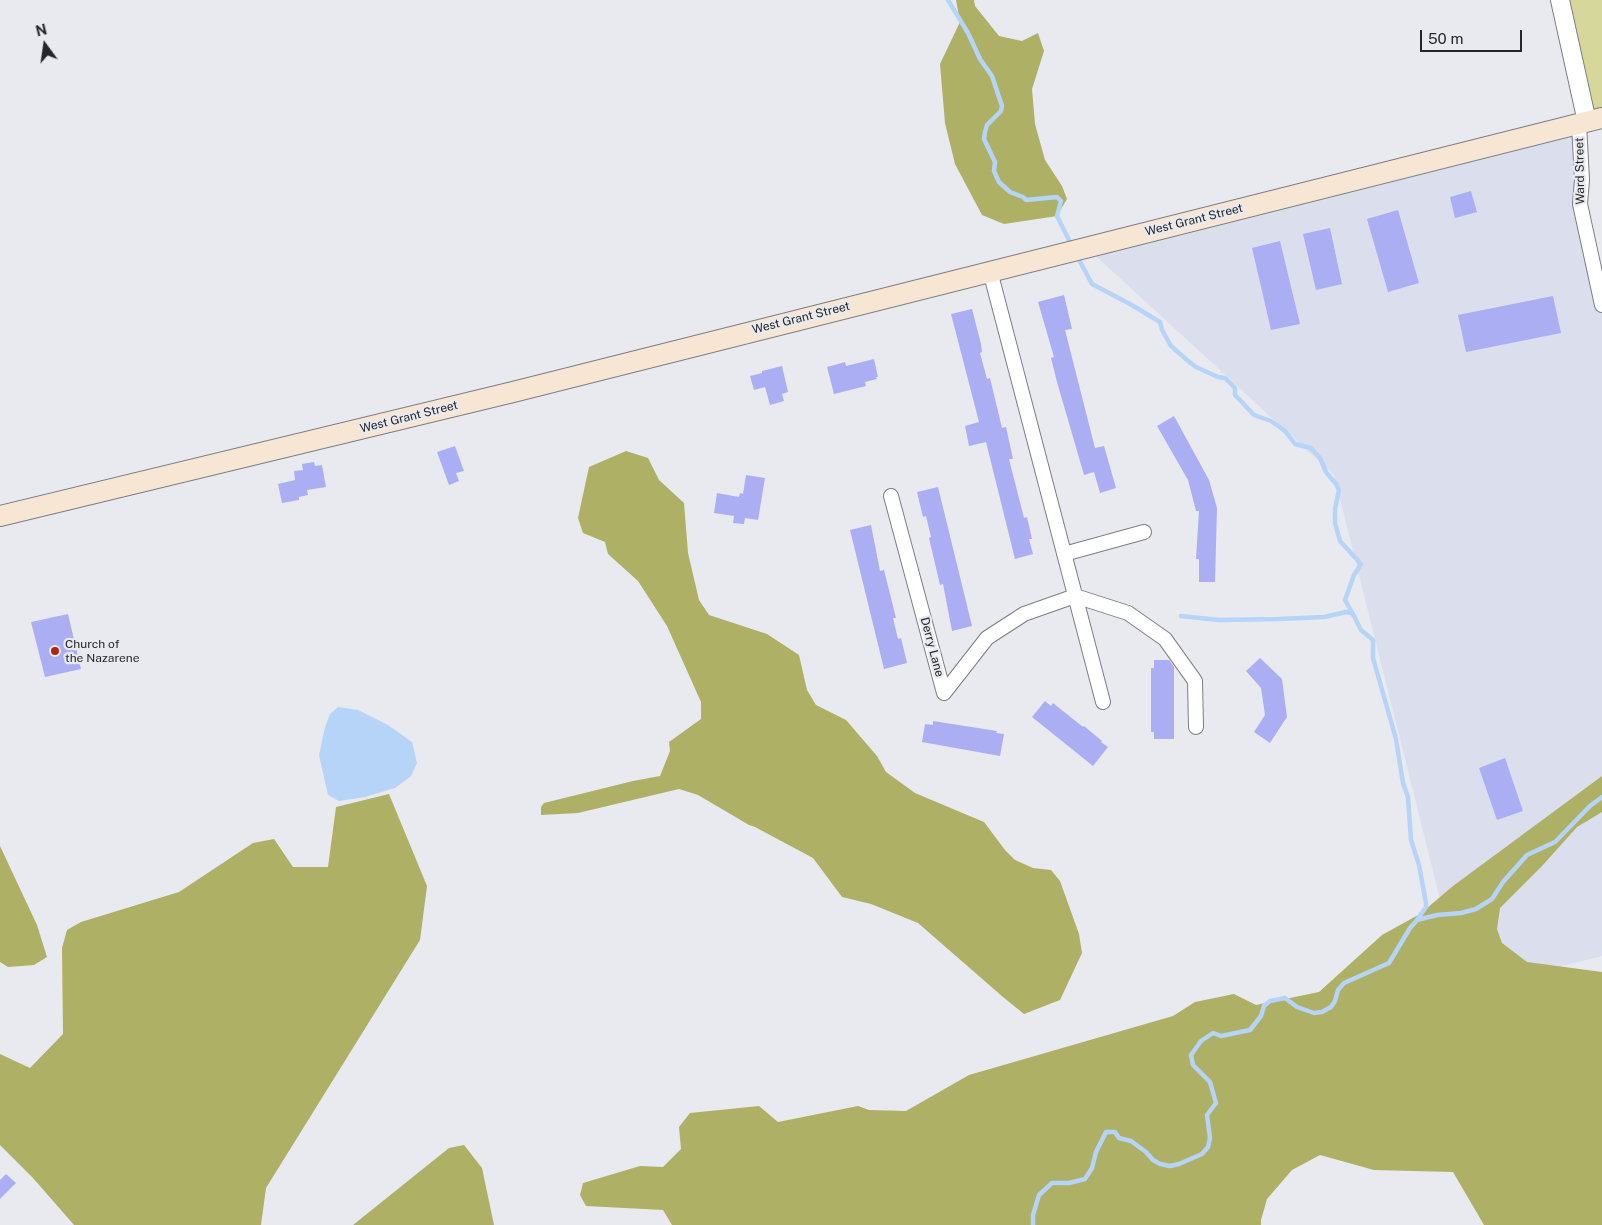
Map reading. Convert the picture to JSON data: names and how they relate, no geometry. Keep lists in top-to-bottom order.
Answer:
{
  "streets": {
    "main road": ["West Grant Street"],
    "street": ["Ward Street", "Derry Lane"]
  },
  "crossings": [
    ["Ward Street", "West Grant Street"]
  ],
  "places": ["Church of the Nazarene"],
  "scale_bar": "50 m",
  "north": "top"
}
